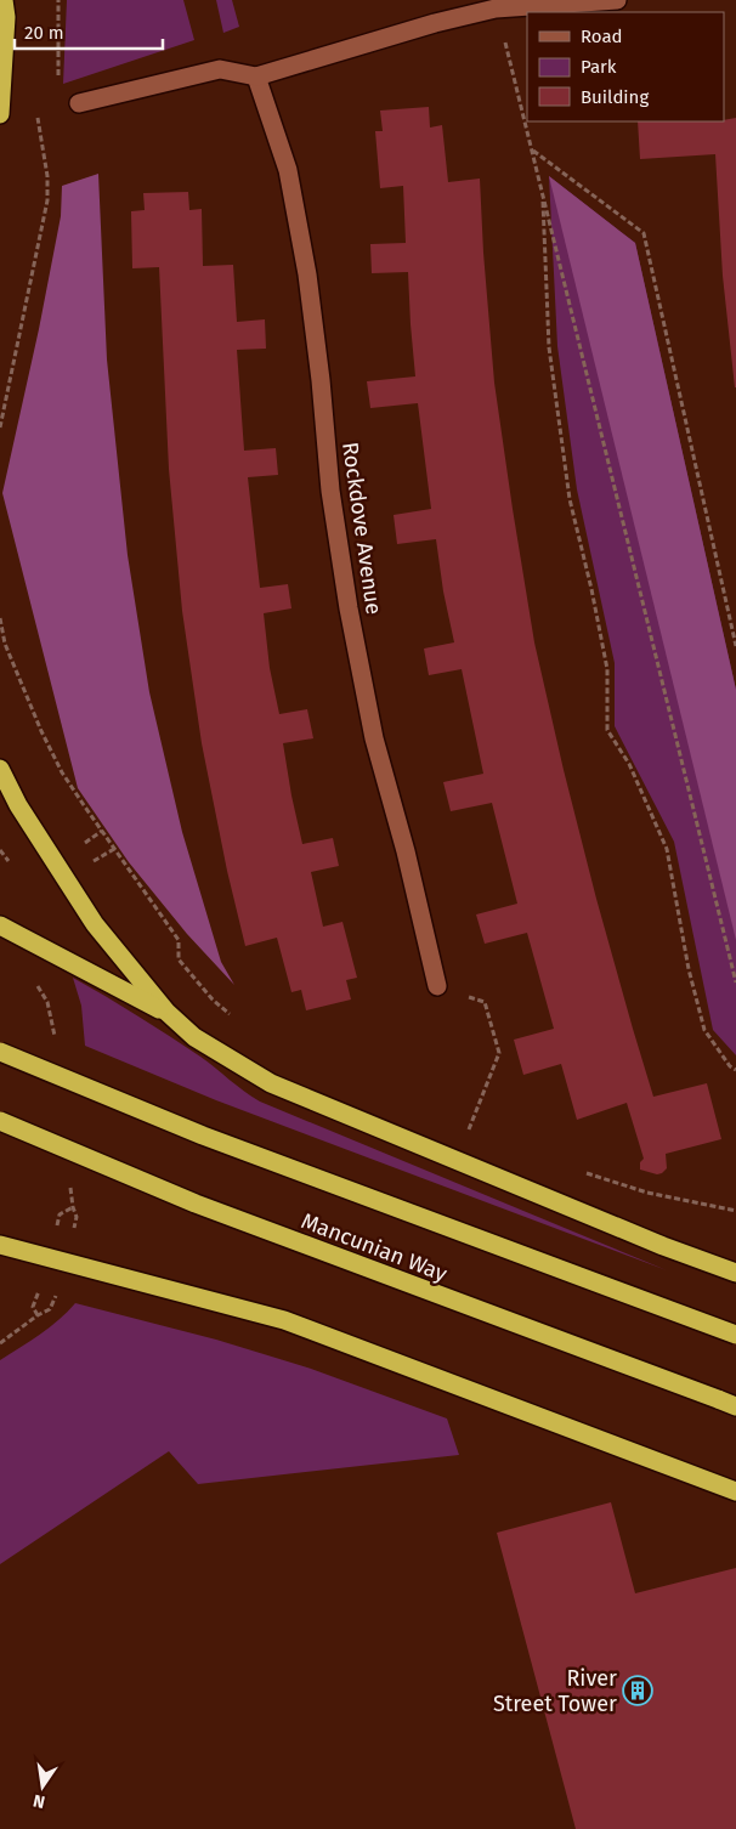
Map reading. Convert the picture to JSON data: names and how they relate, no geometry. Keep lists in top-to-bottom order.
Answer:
{
  "streets": {
    "highway": ["Mancunian Way"],
    "street": ["Rockdove Avenue"]
  },
  "places": {
    "building": ["River Street Tower"]
  },
  "legend": ["Road", "Park", "Building"],
  "scale_bar": "20 m",
  "north": "bottom"
}
